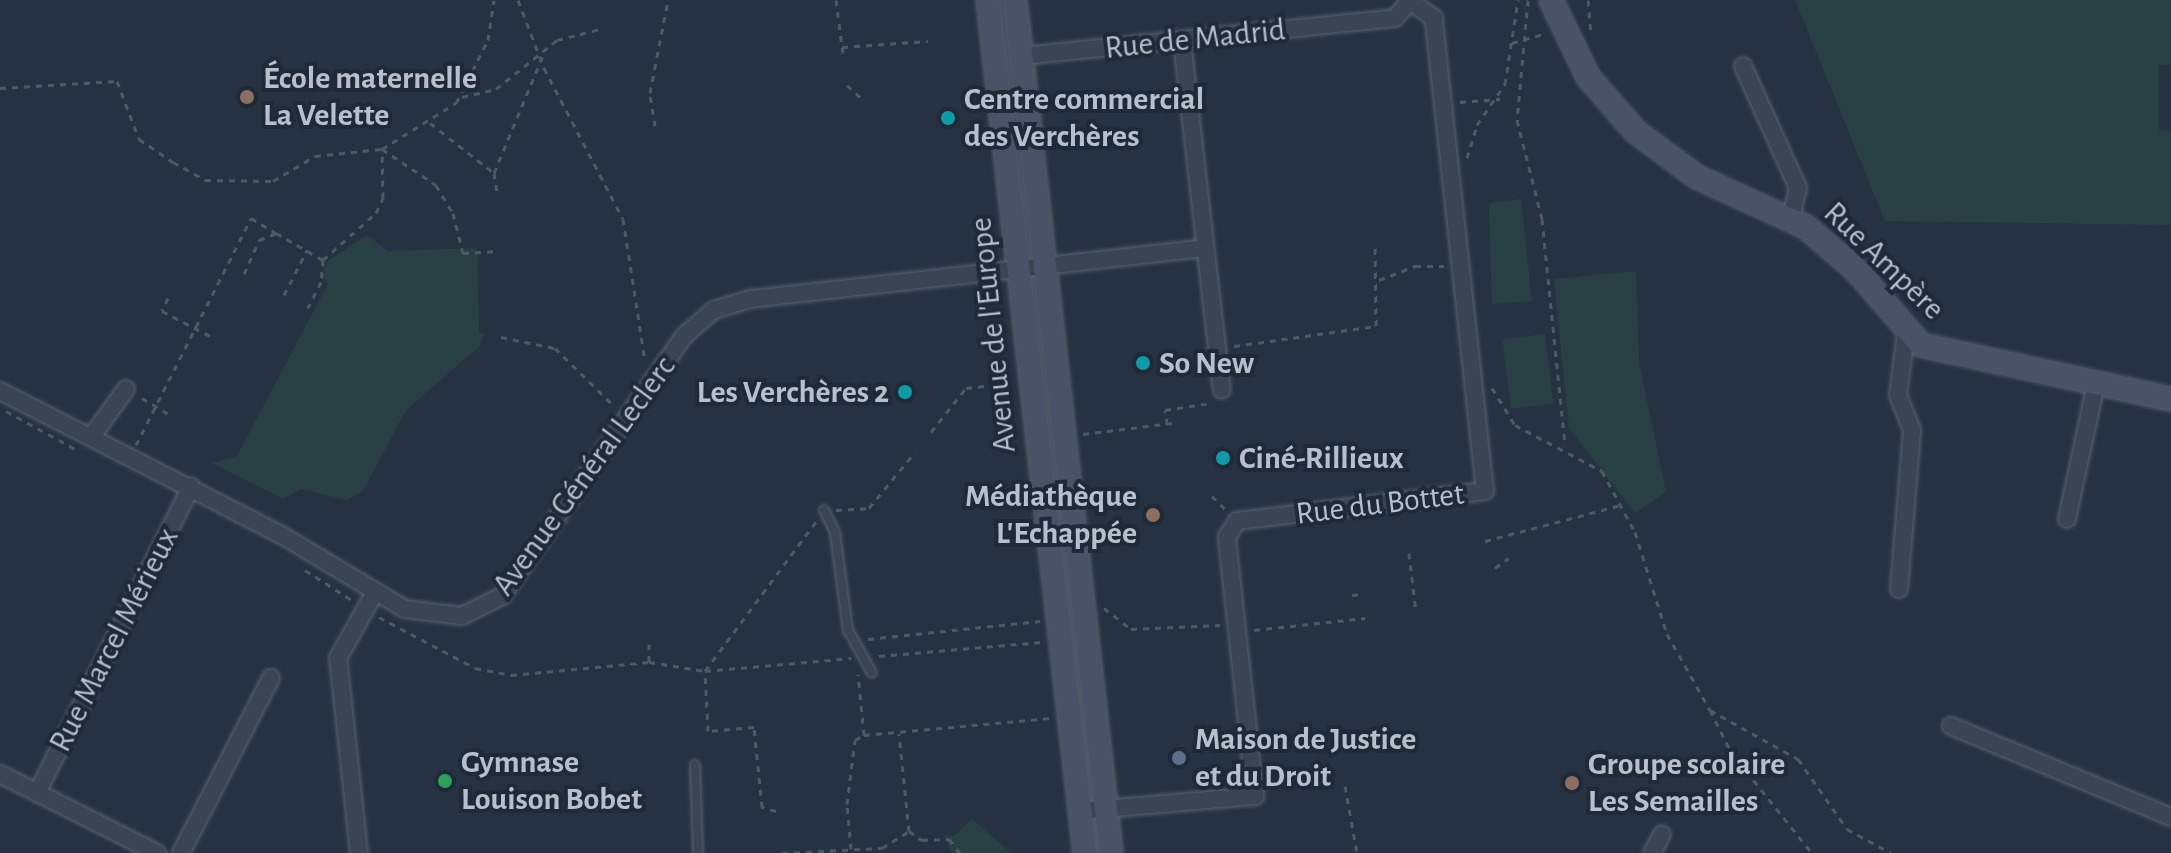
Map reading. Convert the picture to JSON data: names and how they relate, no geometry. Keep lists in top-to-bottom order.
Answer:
{
  "streets": {
    "street": [
      "Rue de Madrid",
      "Rue Ampère",
      "Avenue de l'Europe",
      "Avenue Général Leclerc",
      "Rue du Bottet",
      "Rue Marcel Mérieux"
    ]
  },
  "crossings": [
    ["Rue de Madrid", "Avenue de l'Europe"],
    ["Rue de Madrid", "Rue du Bottet"],
    ["Avenue de l'Europe", "Avenue Général Leclerc"],
    ["Avenue de l'Europe", "Rue du Bottet"],
    ["Avenue Général Leclerc", "Rue Marcel Mérieux"]
  ],
  "places": [
    "École maternelle La Velette",
    "Centre commercial des Verchères",
    "So New",
    "Les Verchères 2",
    "Ciné-Rillieux",
    "Médiathèque L'Echappée",
    "Maison de Justice et du Droit",
    "Gymnase Louison Bobet",
    "Groupe scolaire Les Semailles"
  ]
}
